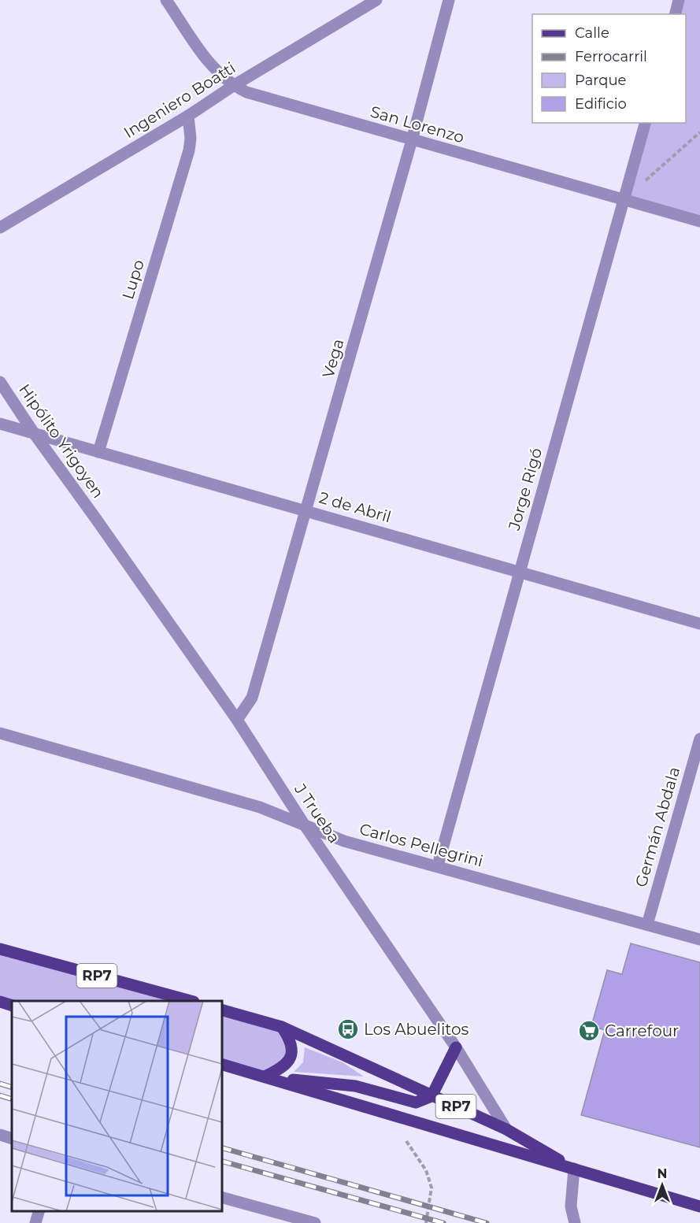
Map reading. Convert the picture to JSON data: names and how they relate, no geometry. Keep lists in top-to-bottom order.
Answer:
{
  "streets": {
    "main road": ["RP7"],
    "street": [
      "Ingeniero Boatti",
      "San Lorenzo",
      "Lupo",
      "Vega",
      "Hipólito Yrigoyen",
      "Jorge Rigó",
      "2 de Abril",
      "J Trueba",
      "Germán Abdala",
      "Carlos Pellegrini"
    ]
  },
  "crossings": [
    ["Ingeniero Boatti", "San Lorenzo"],
    ["Ingeniero Boatti", "Lupo"],
    ["San Lorenzo", "Vega"],
    ["San Lorenzo", "Jorge Rigó"],
    ["Lupo", "2 de Abril"],
    ["Vega", "2 de Abril"],
    ["Vega", "J Trueba"],
    ["Hipólito Yrigoyen", "2 de Abril"],
    ["Hipólito Yrigoyen", "J Trueba"],
    ["Jorge Rigó", "2 de Abril"],
    ["Jorge Rigó", "Carlos Pellegrini"],
    ["J Trueba", "Carlos Pellegrini"],
    ["J Trueba", "RP7"],
    ["Germán Abdala", "Carlos Pellegrini"]
  ],
  "places": {
    "bus stop": ["Los Abuelitos"],
    "supermarket": ["Carrefour"]
  },
  "legend": [
    "Calle",
    "Ferrocarril",
    "Parque",
    "Edificio"
  ],
  "north": "top"
}
